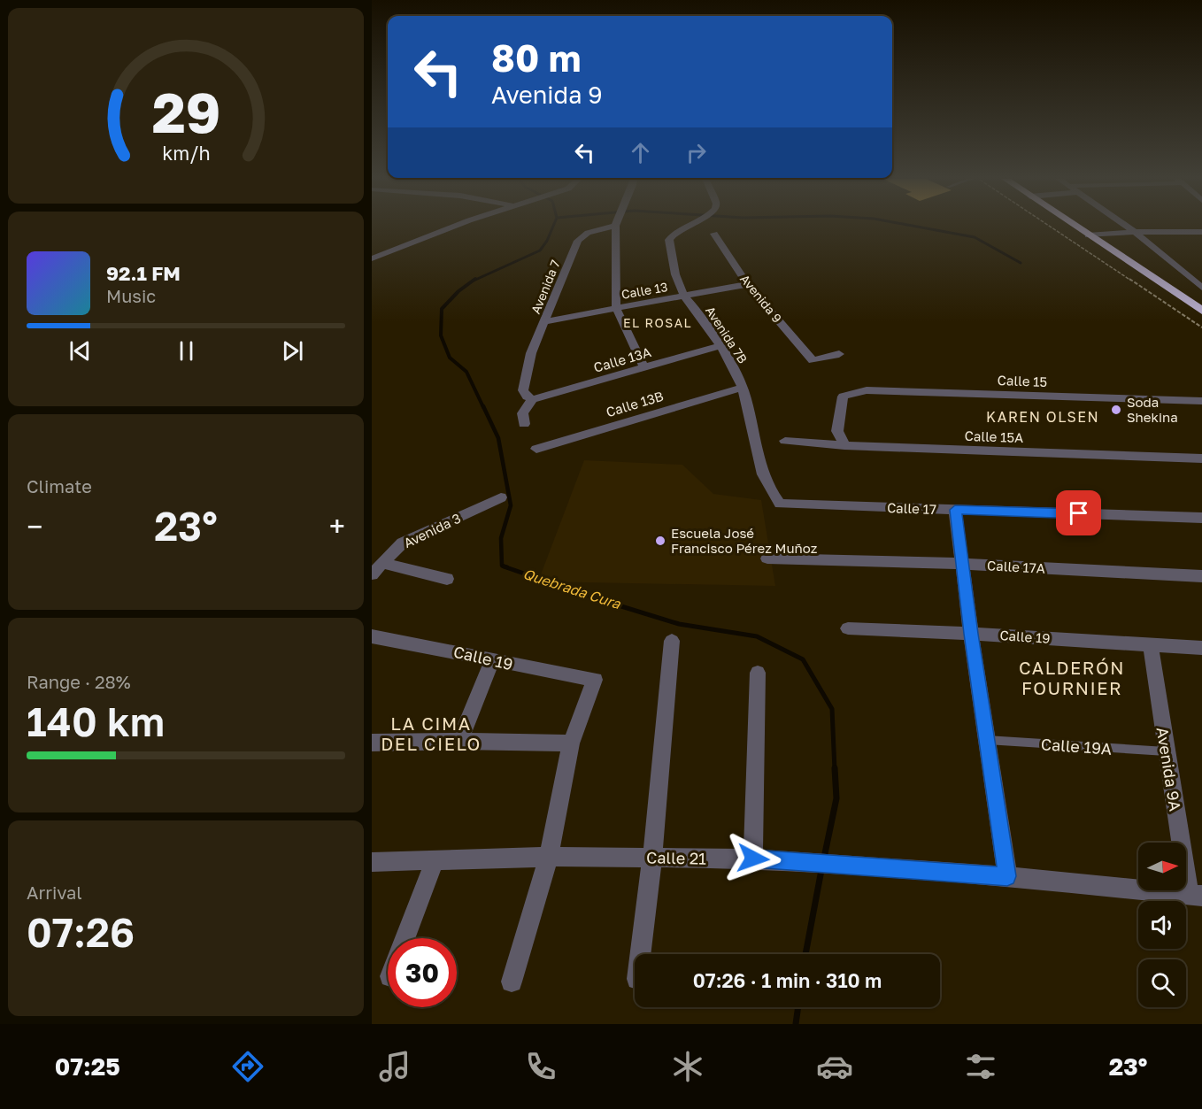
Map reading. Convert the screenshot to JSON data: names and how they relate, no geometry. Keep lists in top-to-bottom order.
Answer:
{
  "streets": {
    "street": [
      "Avenida 7",
      "Calle 13",
      "Avenida 9",
      "Avenida 7B",
      "Calle 13A",
      "Calle 15",
      "Calle 13B",
      "Calle 15A",
      "Calle 17",
      "Avenida 3",
      "Calle 17A",
      "Calle 19",
      "Avenida 9A",
      "Calle 21"
    ],
    "lane": ["Calle 19A"]
  },
  "crossings": [
    ["Avenida 7", "Calle 13"],
    ["Avenida 7", "Calle 13A"],
    ["Calle 13", "Avenida 9"],
    ["Calle 13", "Avenida 7B"],
    ["Avenida 7B", "Calle 13A"],
    ["Avenida 7B", "Calle 13B"],
    ["Avenida 7B", "Calle 17"],
    ["Calle 15", "Calle 15A"],
    ["Calle 19", "Avenida 9A"],
    ["Calle 19A", "Avenida 9A"],
    ["Avenida 9A", "Calle 21"]
  ],
  "districts": [
    "EL ROSAL",
    "KAREN OLSEN",
    "CALDERÓN FOURNIER",
    "LA CIMA DEL CIELO"
  ],
  "water": ["Quebrada Cura"],
  "places": ["Soda Shekina", "Escuela José Francisco Pérez Muñoz"],
  "north": "right",
  "page": {
    "turn": ["80 m", "Avenida 9"],
    "song": ["92.1 FM", "Music"],
    "tile": [
      "Climate",
      ["Range · 28%", "140 km"],
      ["Arrival", "07:26"]
    ],
    "heat": ["−", "23°", "+"],
    "limit": "30",
    "trip": "07:26 · 1 min · 310 m",
    "tabs": ["07:25", "23°"],
    "gauge": ["29", "km/h"]
  }
}
